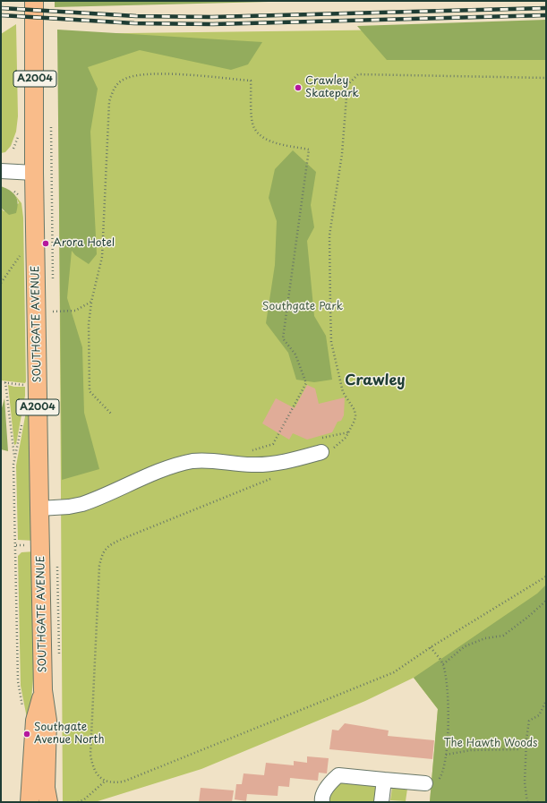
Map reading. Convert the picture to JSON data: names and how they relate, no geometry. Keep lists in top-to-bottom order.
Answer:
{
  "streets": {
    "main road": ["A2004", "SOUTHGATE AVENUE"]
  },
  "districts": ["Crawley"],
  "parks": ["Southgate Park", "The Hawth Woods"],
  "places": ["Crawley Skatepark", "Arora Hotel", "Southgate Avenue North"]
}
